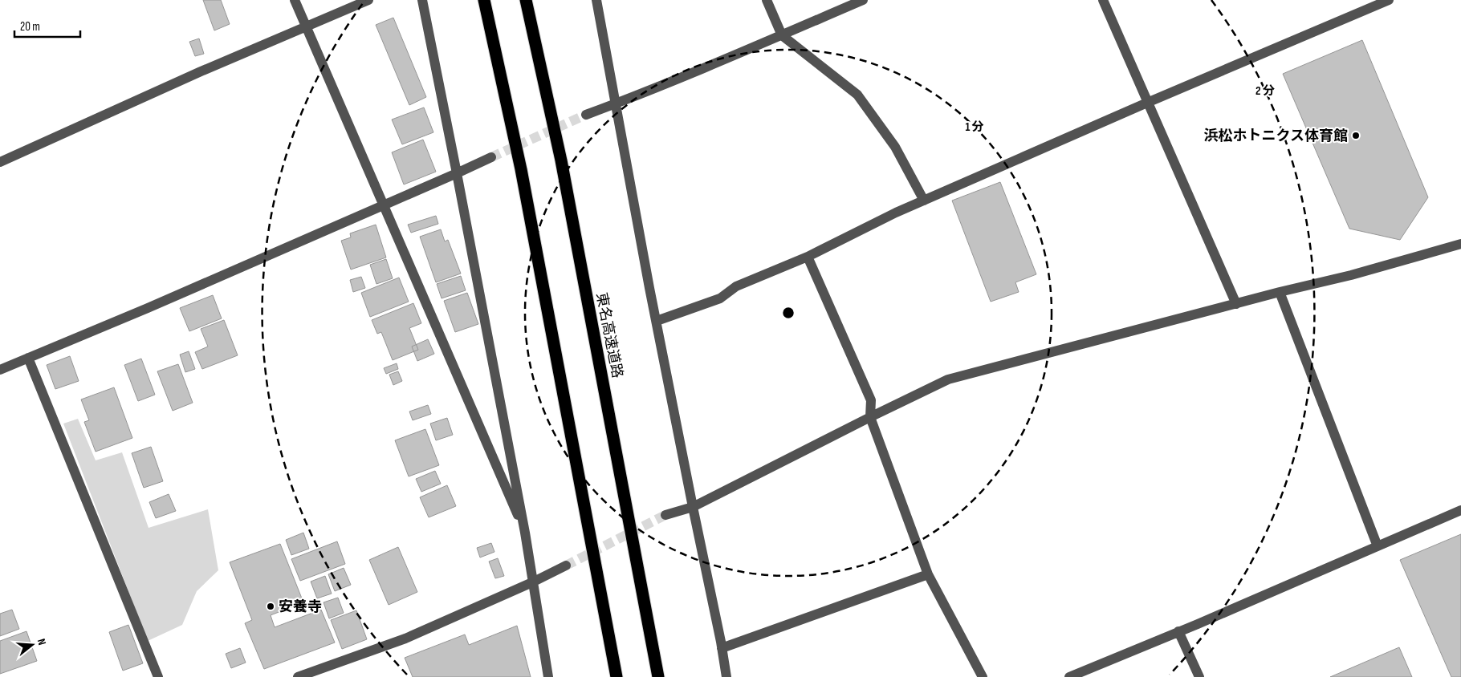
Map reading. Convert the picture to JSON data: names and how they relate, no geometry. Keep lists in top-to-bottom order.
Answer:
{
  "streets": {
    "highway": ["東名高速道路"]
  },
  "places": ["浜松ホトニクス体育館", "安養寺"],
  "scale_bar": "20 m",
  "north": "right",
  "rings": ["2 分", "1 分"]
}
